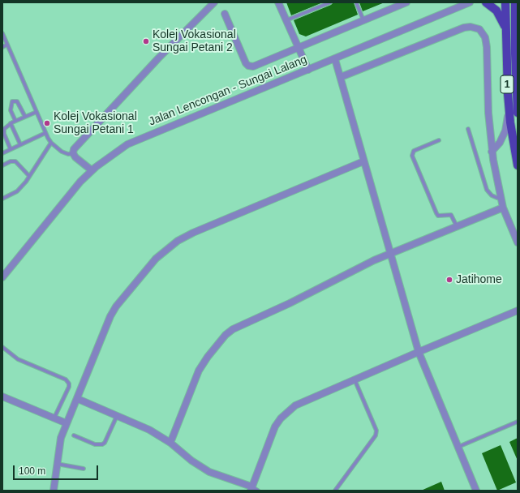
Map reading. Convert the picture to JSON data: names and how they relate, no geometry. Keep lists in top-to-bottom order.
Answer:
{
  "streets": {
    "main road": ["1"],
    "street": ["Jalan Lencongan - Sungai Lalang"]
  },
  "places": ["Kolej Vokasional Sungai Petani 2", "Kolej Vokasional Sungai Petani 1", "Jatihome"],
  "scale_bar": "100 m"
}
